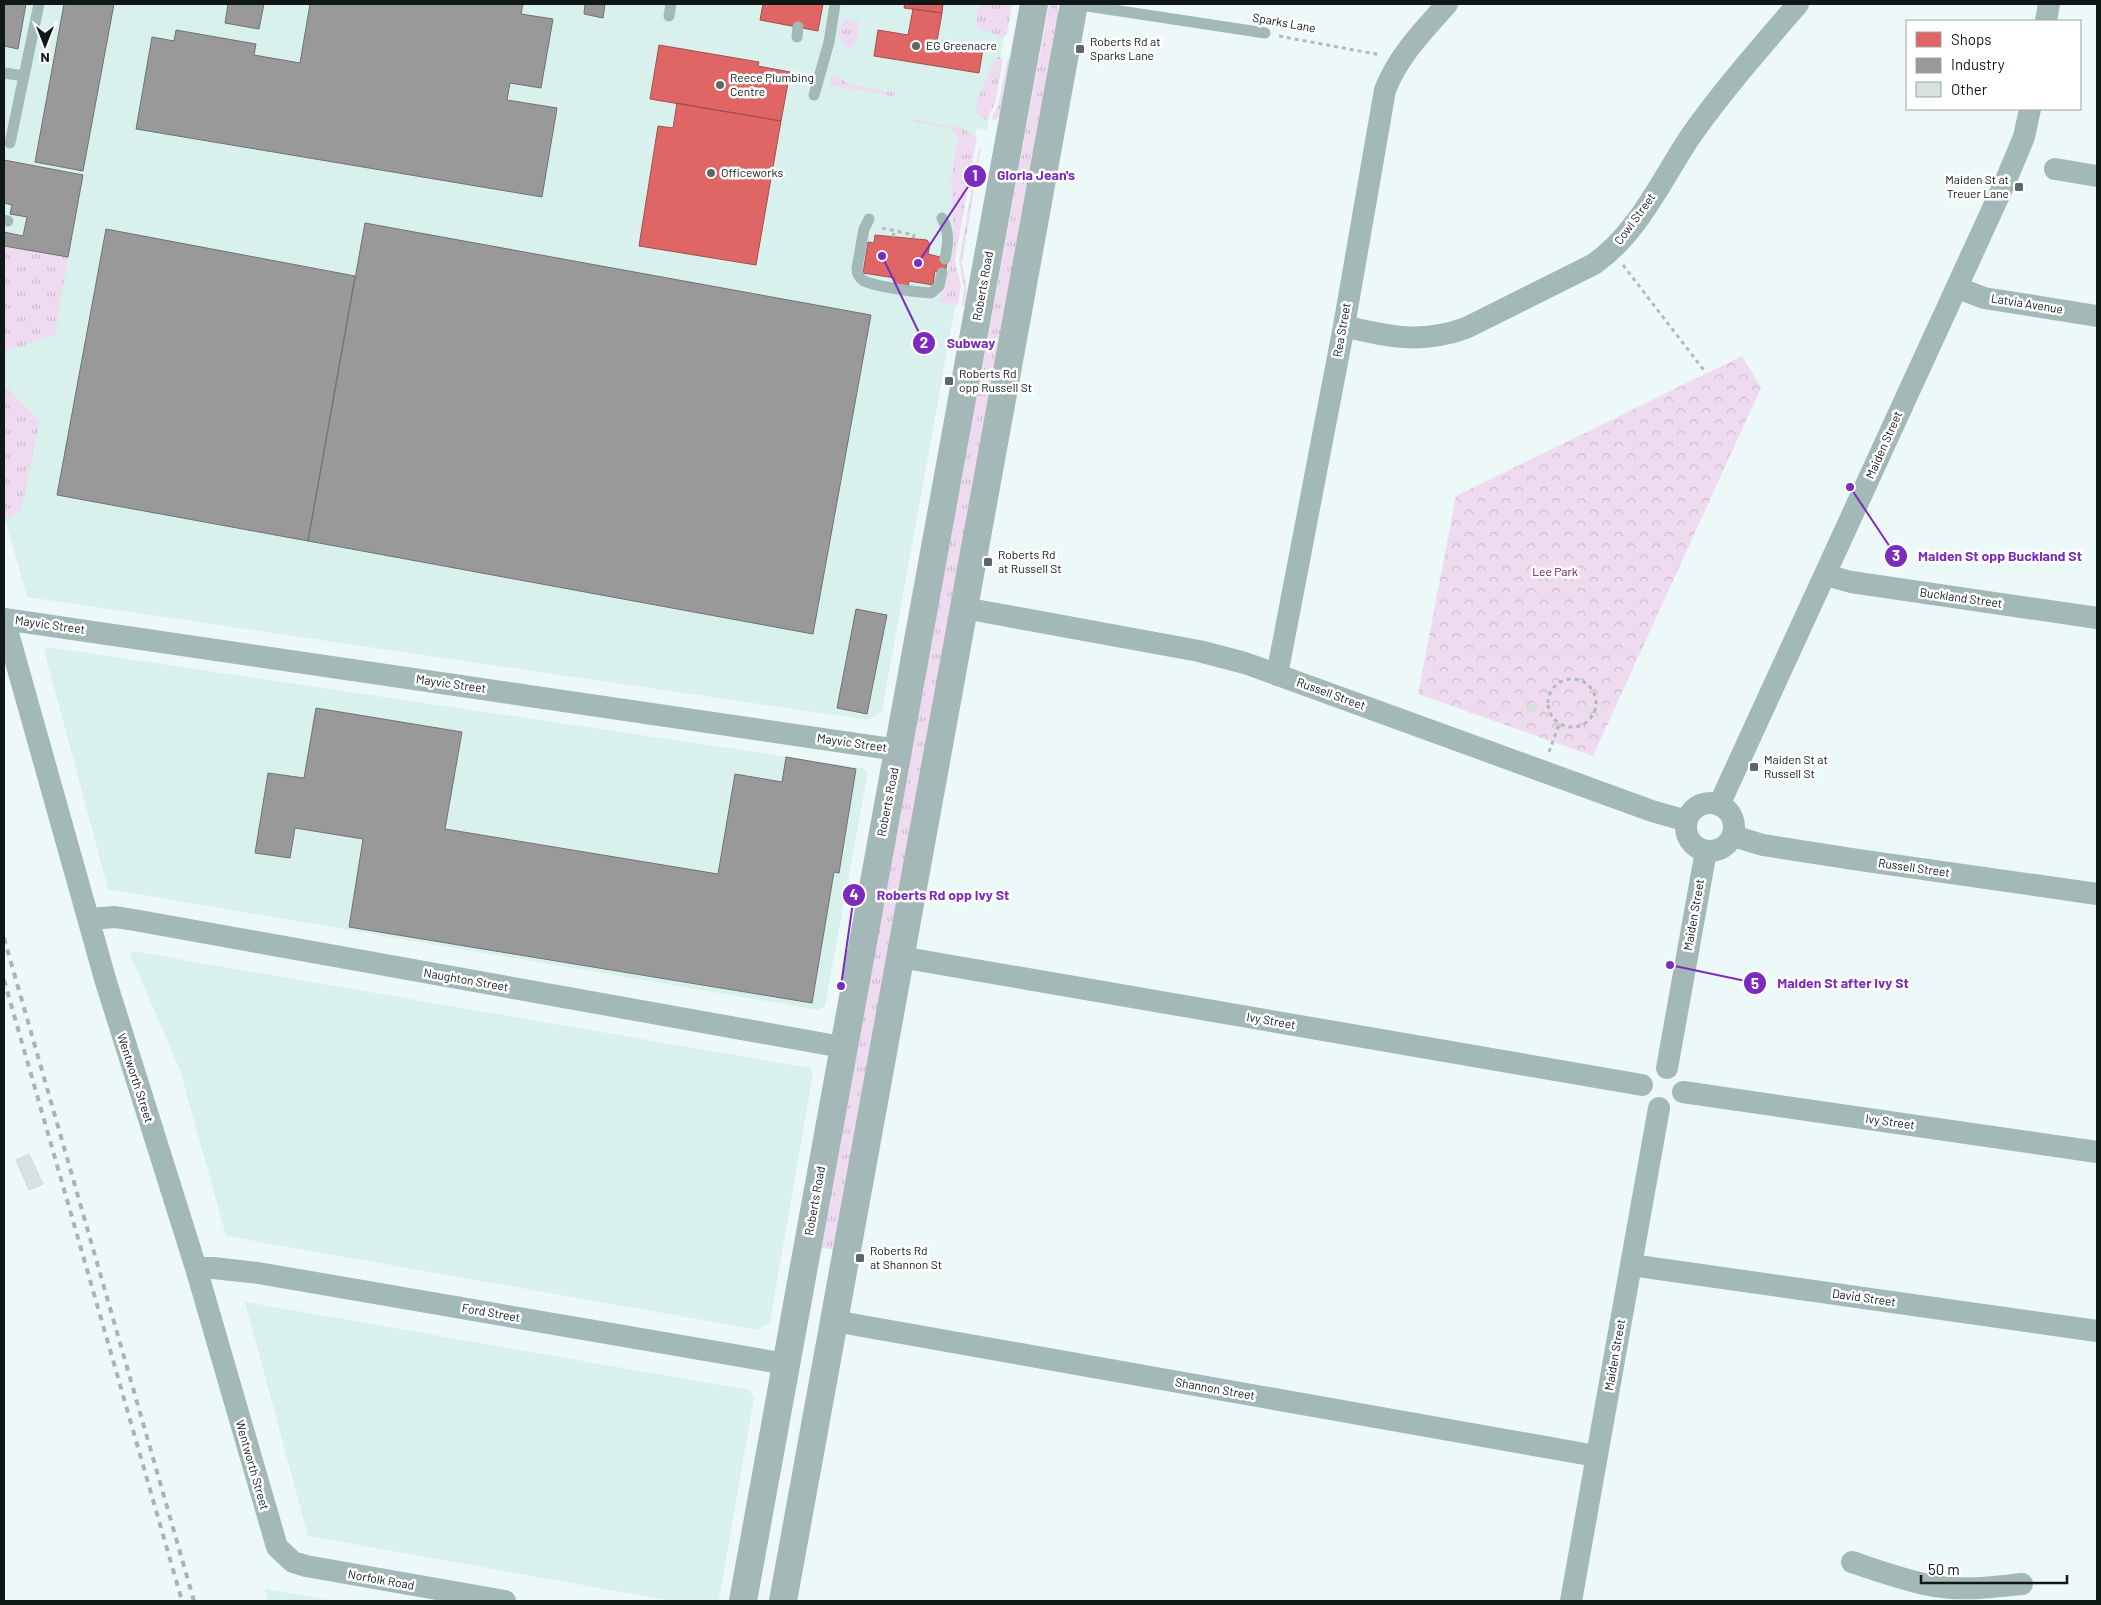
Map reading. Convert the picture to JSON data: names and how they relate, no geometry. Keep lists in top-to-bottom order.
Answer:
{
  "streets": {
    "highway": ["Roberts Road"],
    "street": [
      "Cowl Street",
      "Latvia Avenue",
      "Rea Street",
      "Maiden Street",
      "Buckland Street",
      "Mayvic Street",
      "Russell Street",
      "Naughton Street",
      "Ivy Street",
      "Wentworth Street",
      "David Street",
      "Ford Street",
      "Shannon Street",
      "Norfolk Road"
    ],
    "lane": ["Sparks Lane"]
  },
  "crossings": [
    ["Sparks Lane", "Rea Street"],
    ["Cowl Street", "Rea Street"],
    ["Roberts Road", "Mayvic Street"],
    ["Roberts Road", "Naughton Street"],
    ["Roberts Road", "Ford Street"],
    ["Latvia Avenue", "Maiden Street"],
    ["Rea Street", "Russell Street"],
    ["Maiden Street", "Buckland Street"],
    ["Maiden Street", "Russell Street"],
    ["Maiden Street", "Ivy Street"],
    ["Maiden Street", "David Street"],
    ["Maiden Street", "Shannon Street"],
    ["Mayvic Street", "Wentworth Street"],
    ["Naughton Street", "Wentworth Street"],
    ["Wentworth Street", "Ford Street"],
    ["Wentworth Street", "Norfolk Road"]
  ],
  "parks": ["Lee Park"],
  "places": {
    "other": [
      "EG Greenacre",
      "Reece Plumbing Centre",
      "Officeworks",
      "Subway",
      "Gloria Jean's",
      "Maiden St opp Buckland St",
      "Maiden St after Ivy St",
      "Roberts Rd opp Ivy St"
    ],
    "transit": [
      "Roberts Rd at Sparks Lane",
      "Maiden St at Treuer Lane",
      "Roberts Rd opp Russell St",
      "Roberts Rd at Russell St",
      "Maiden St at Russell St",
      "Roberts Rd at Shannon St"
    ]
  },
  "legend": ["Shops", "Industry", "Other"],
  "scale_bar": "50 m",
  "north": "bottom"
}
